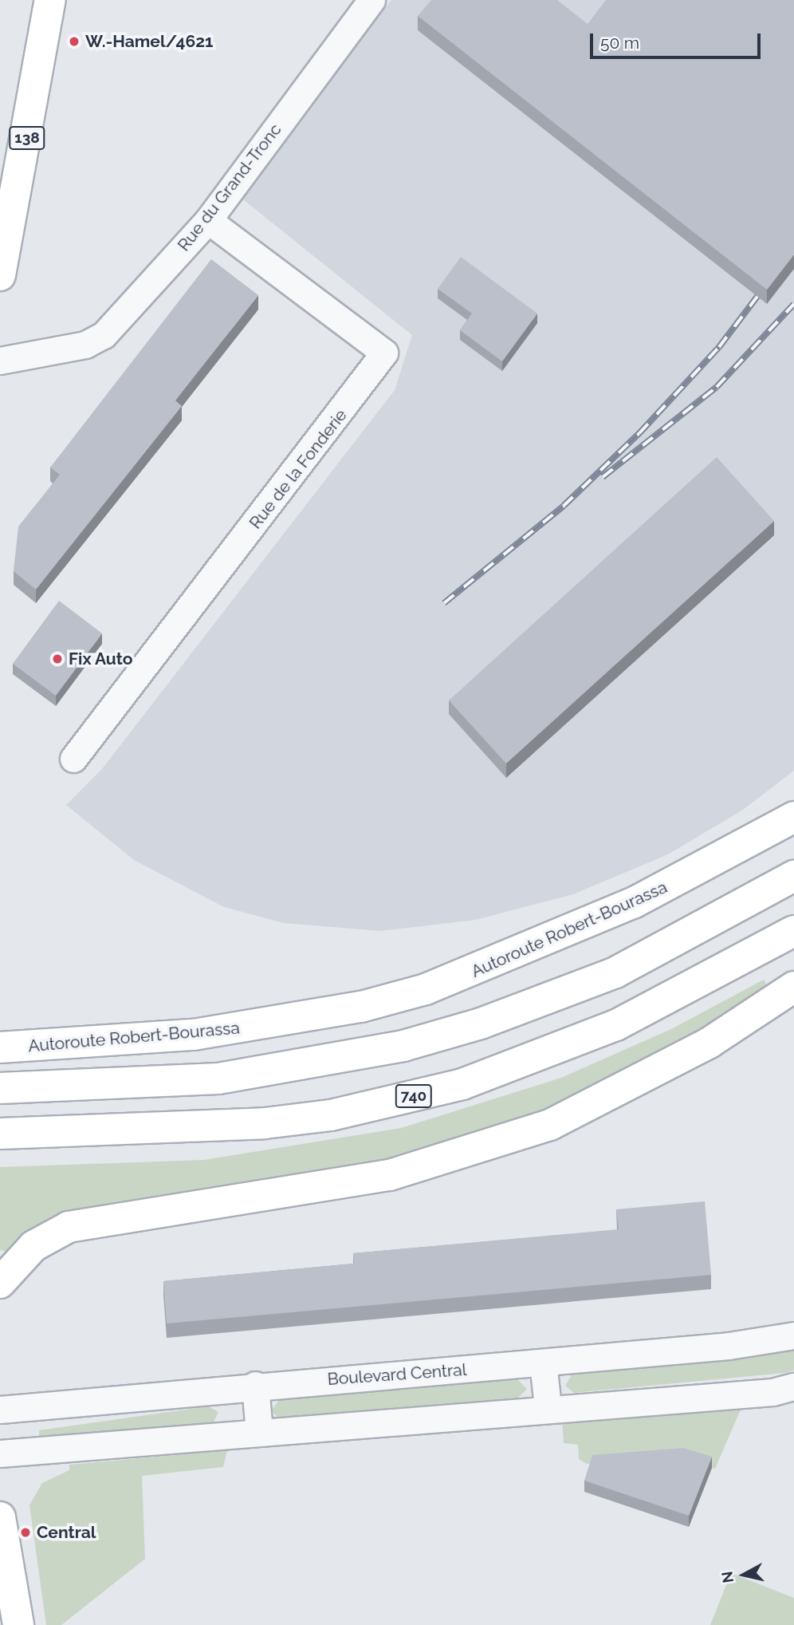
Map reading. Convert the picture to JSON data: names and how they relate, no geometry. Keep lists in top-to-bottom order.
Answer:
{
  "streets": {
    "main road": ["138", "Autoroute Robert-Bourassa", "740"],
    "street": ["Rue du Grand-Tronc", "Rue de la Fonderie", "Boulevard Central"]
  },
  "crossings": [
    ["Rue du Grand-Tronc", "Rue de la Fonderie"]
  ],
  "places": ["W.-Hamel/4621", "Fix Auto", "Central"],
  "scale_bar": "50 m",
  "north": "left"
}
